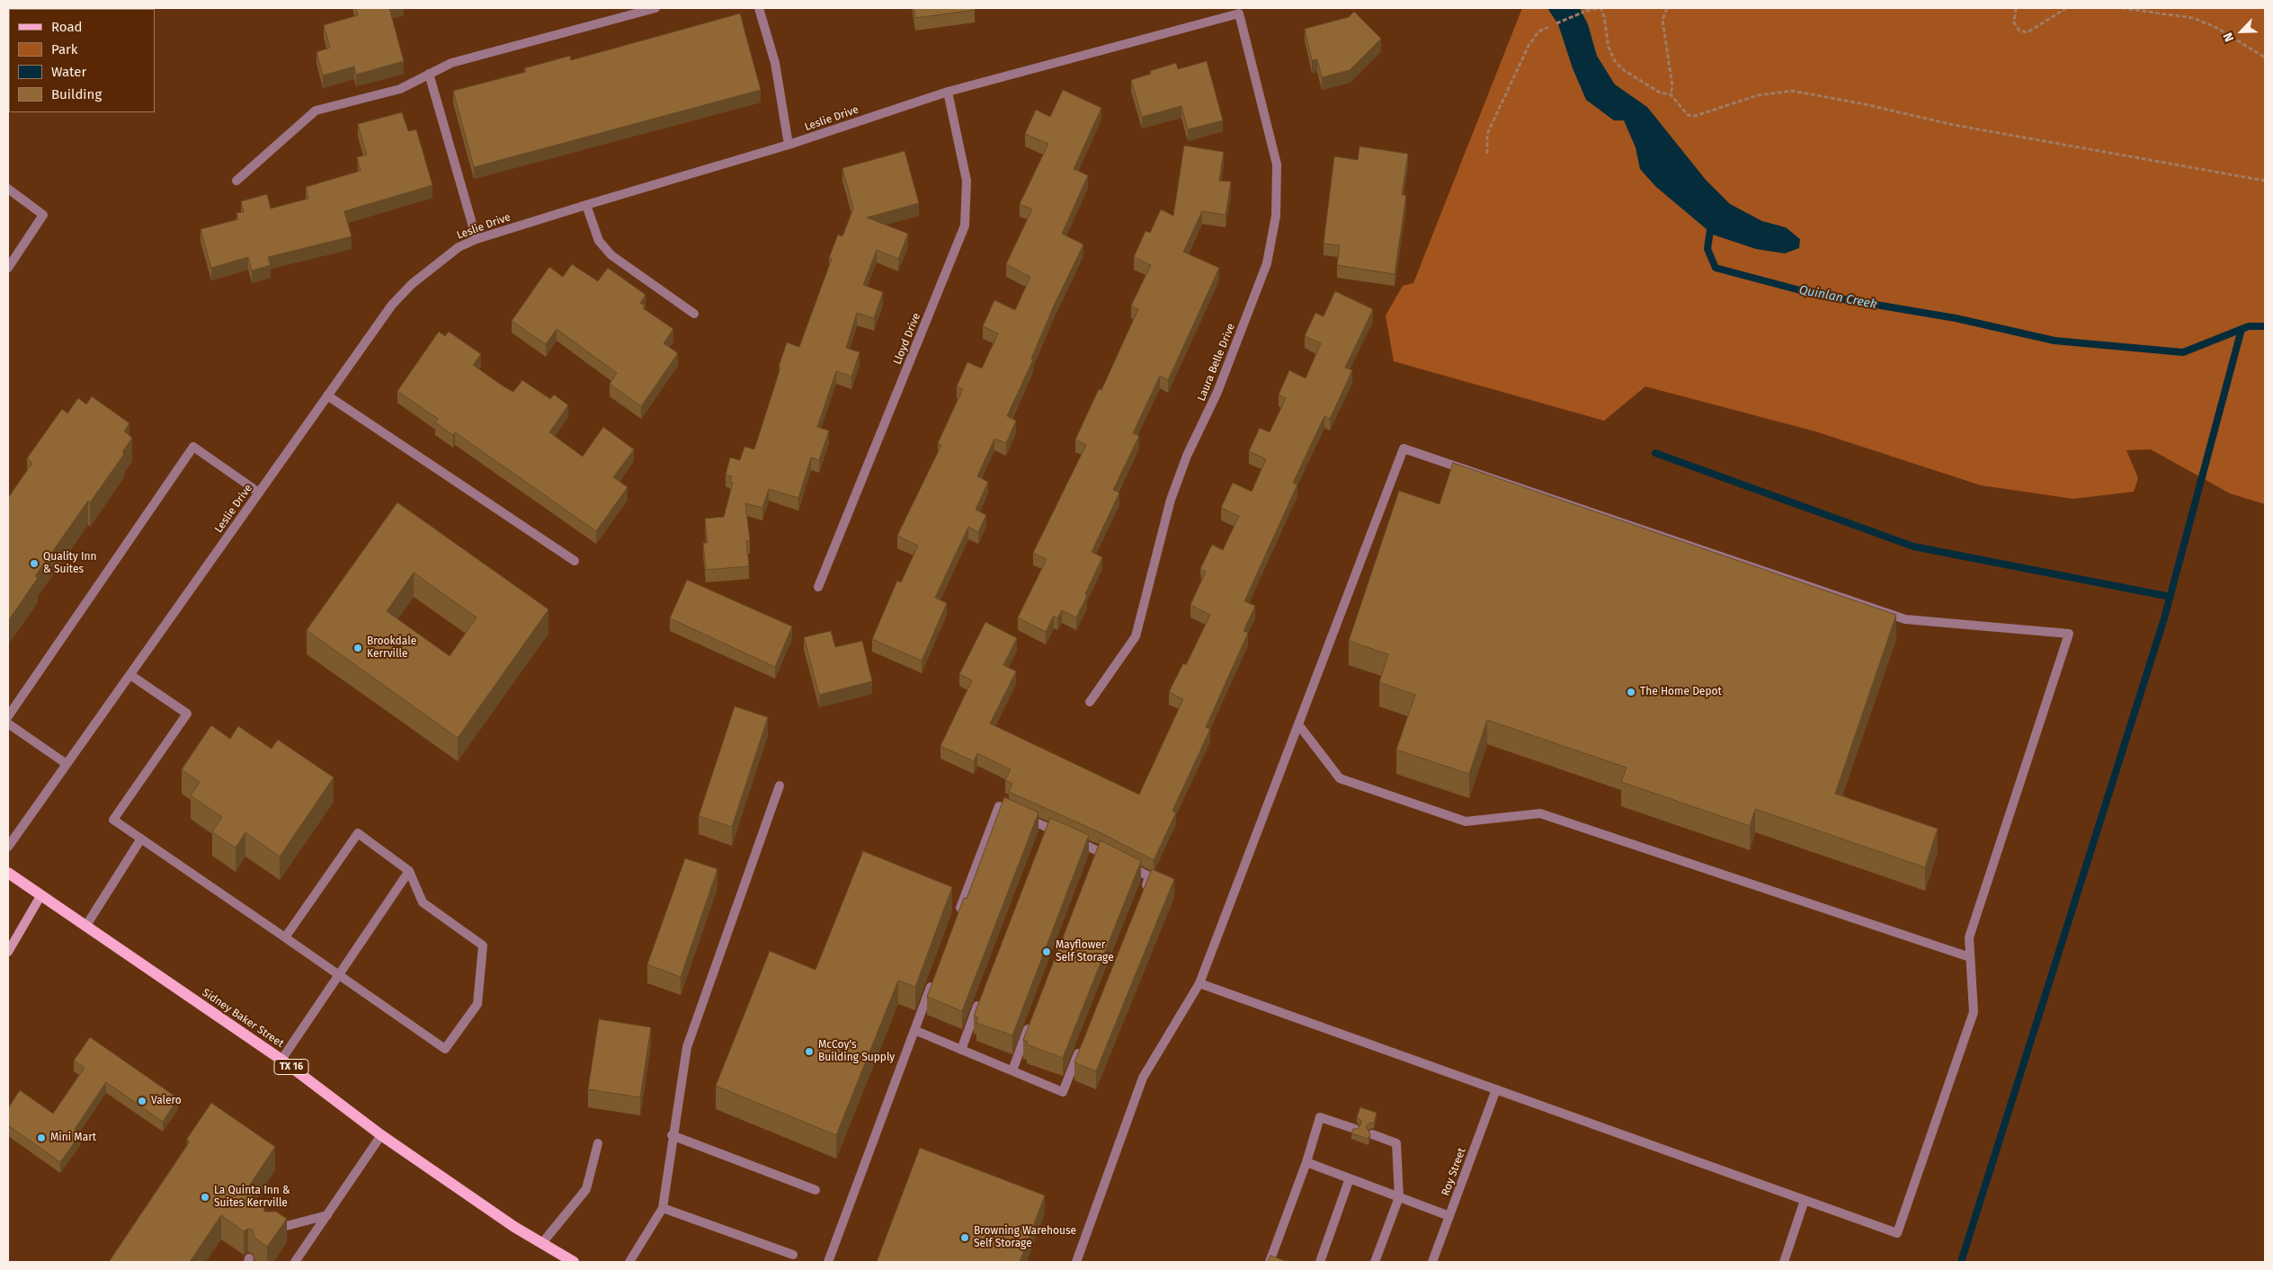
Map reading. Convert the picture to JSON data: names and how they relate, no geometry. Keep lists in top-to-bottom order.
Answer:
{
  "streets": {
    "main road": ["Sidney Baker Street", "TX 16"],
    "street": [
      "Leslie Drive",
      "Lloyd Drive",
      "Laura Belle Drive",
      "Roy Street"
    ]
  },
  "crossings": [
    ["Leslie Drive", "Lloyd Drive"],
    ["Leslie Drive", "Laura Belle Drive"]
  ],
  "water": ["Quinlan Creek"],
  "places": [
    "Quality Inn & Suites",
    "Brookdale Kerrville",
    "The Home Depot",
    "Mayflower Self Storage",
    "McCoy's Building Supply",
    "Valero",
    "Mini Mart",
    "La Quinta Inn & Suites Kerrville",
    "Browning Warehouse Self Storage"
  ],
  "legend": [
    "Road",
    "Park",
    "Water",
    "Building"
  ],
  "north": "bottom left"
}
